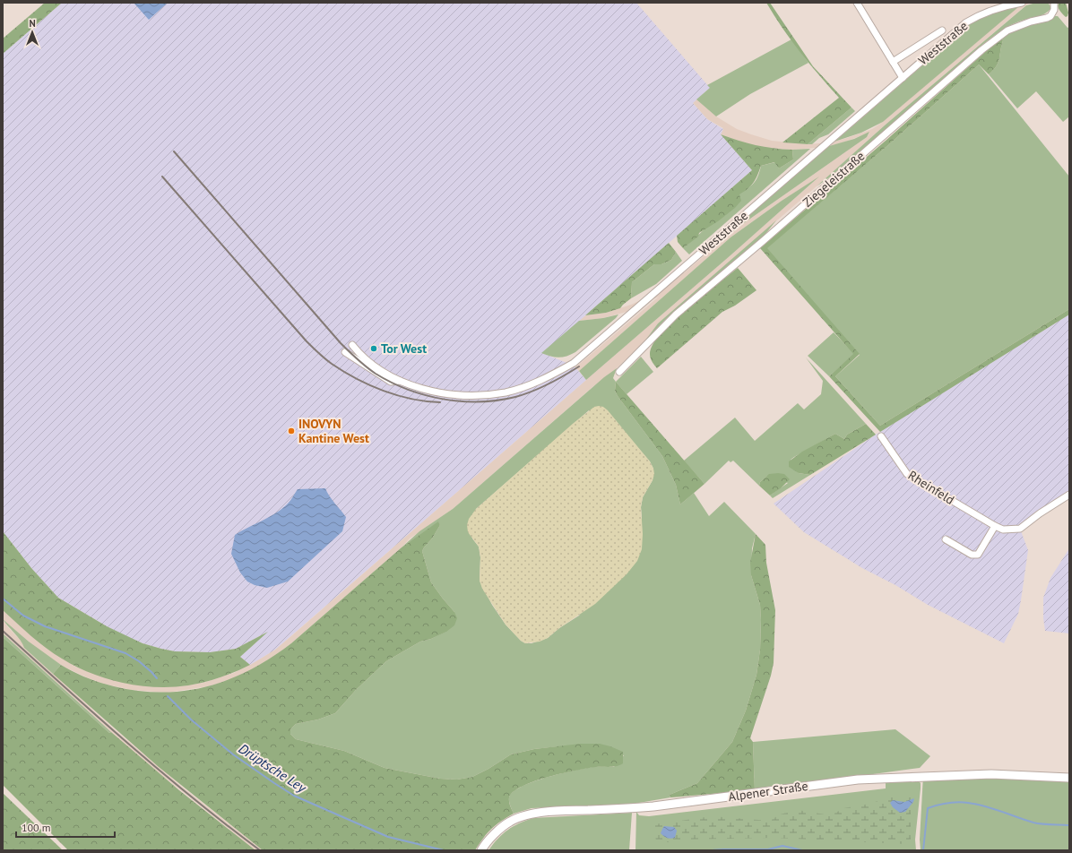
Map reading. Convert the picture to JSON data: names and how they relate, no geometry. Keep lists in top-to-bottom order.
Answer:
{
  "streets": {
    "street": [
      "Weststraße",
      "Ziegeleistraße",
      "Rheinfeld",
      "Alpener Straße"
    ]
  },
  "water": ["Drüptsche Ley"],
  "places": ["Tor West", "INOVYN Kantine West"],
  "scale_bar": "100 m",
  "north": "top"
}
